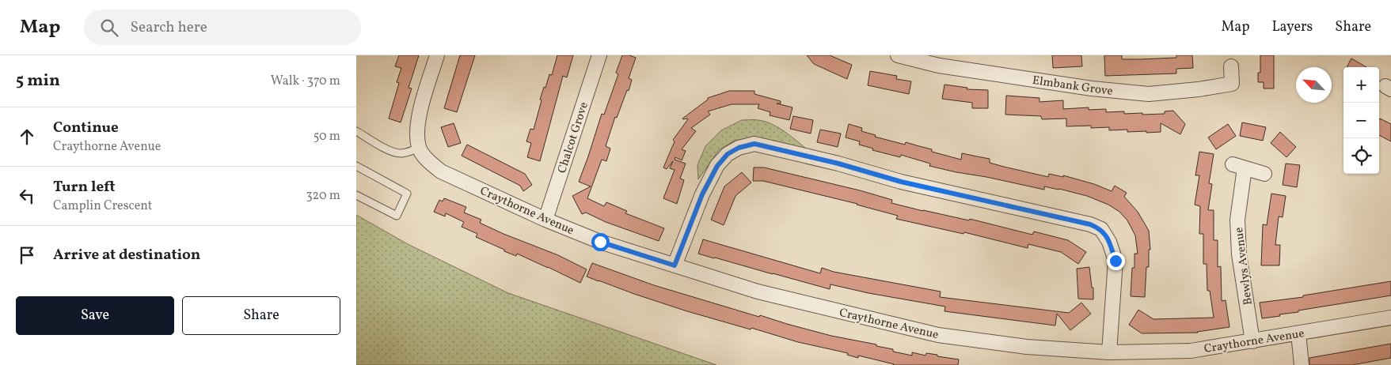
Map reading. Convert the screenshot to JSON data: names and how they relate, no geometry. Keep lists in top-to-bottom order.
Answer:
{
  "streets": {
    "street": [
      "Elmbank Grove",
      "Chalcot Grove",
      "Craythorne Avenue",
      "Bewlys Avenue"
    ]
  },
  "crossings": [
    ["Chalcot Grove", "Craythorne Avenue"],
    ["Craythorne Avenue", "Bewlys Avenue"]
  ],
  "north": "top left",
  "page": {
    "header": "Map",
    "search": "Search here",
    "nav": ["Map", "Layers", "Share"],
    "heading": ["5 min", "Walk · 370 m"],
    "map_buttons": ["+", "−"],
    "list": [
      ["Continue", "Craythorne Avenue", "50 m"],
      ["Turn left", "Camplin Crescent", "320 m"],
      "Arrive at destination"
    ],
    "buttons": ["Save", "Share"]
  }
}
